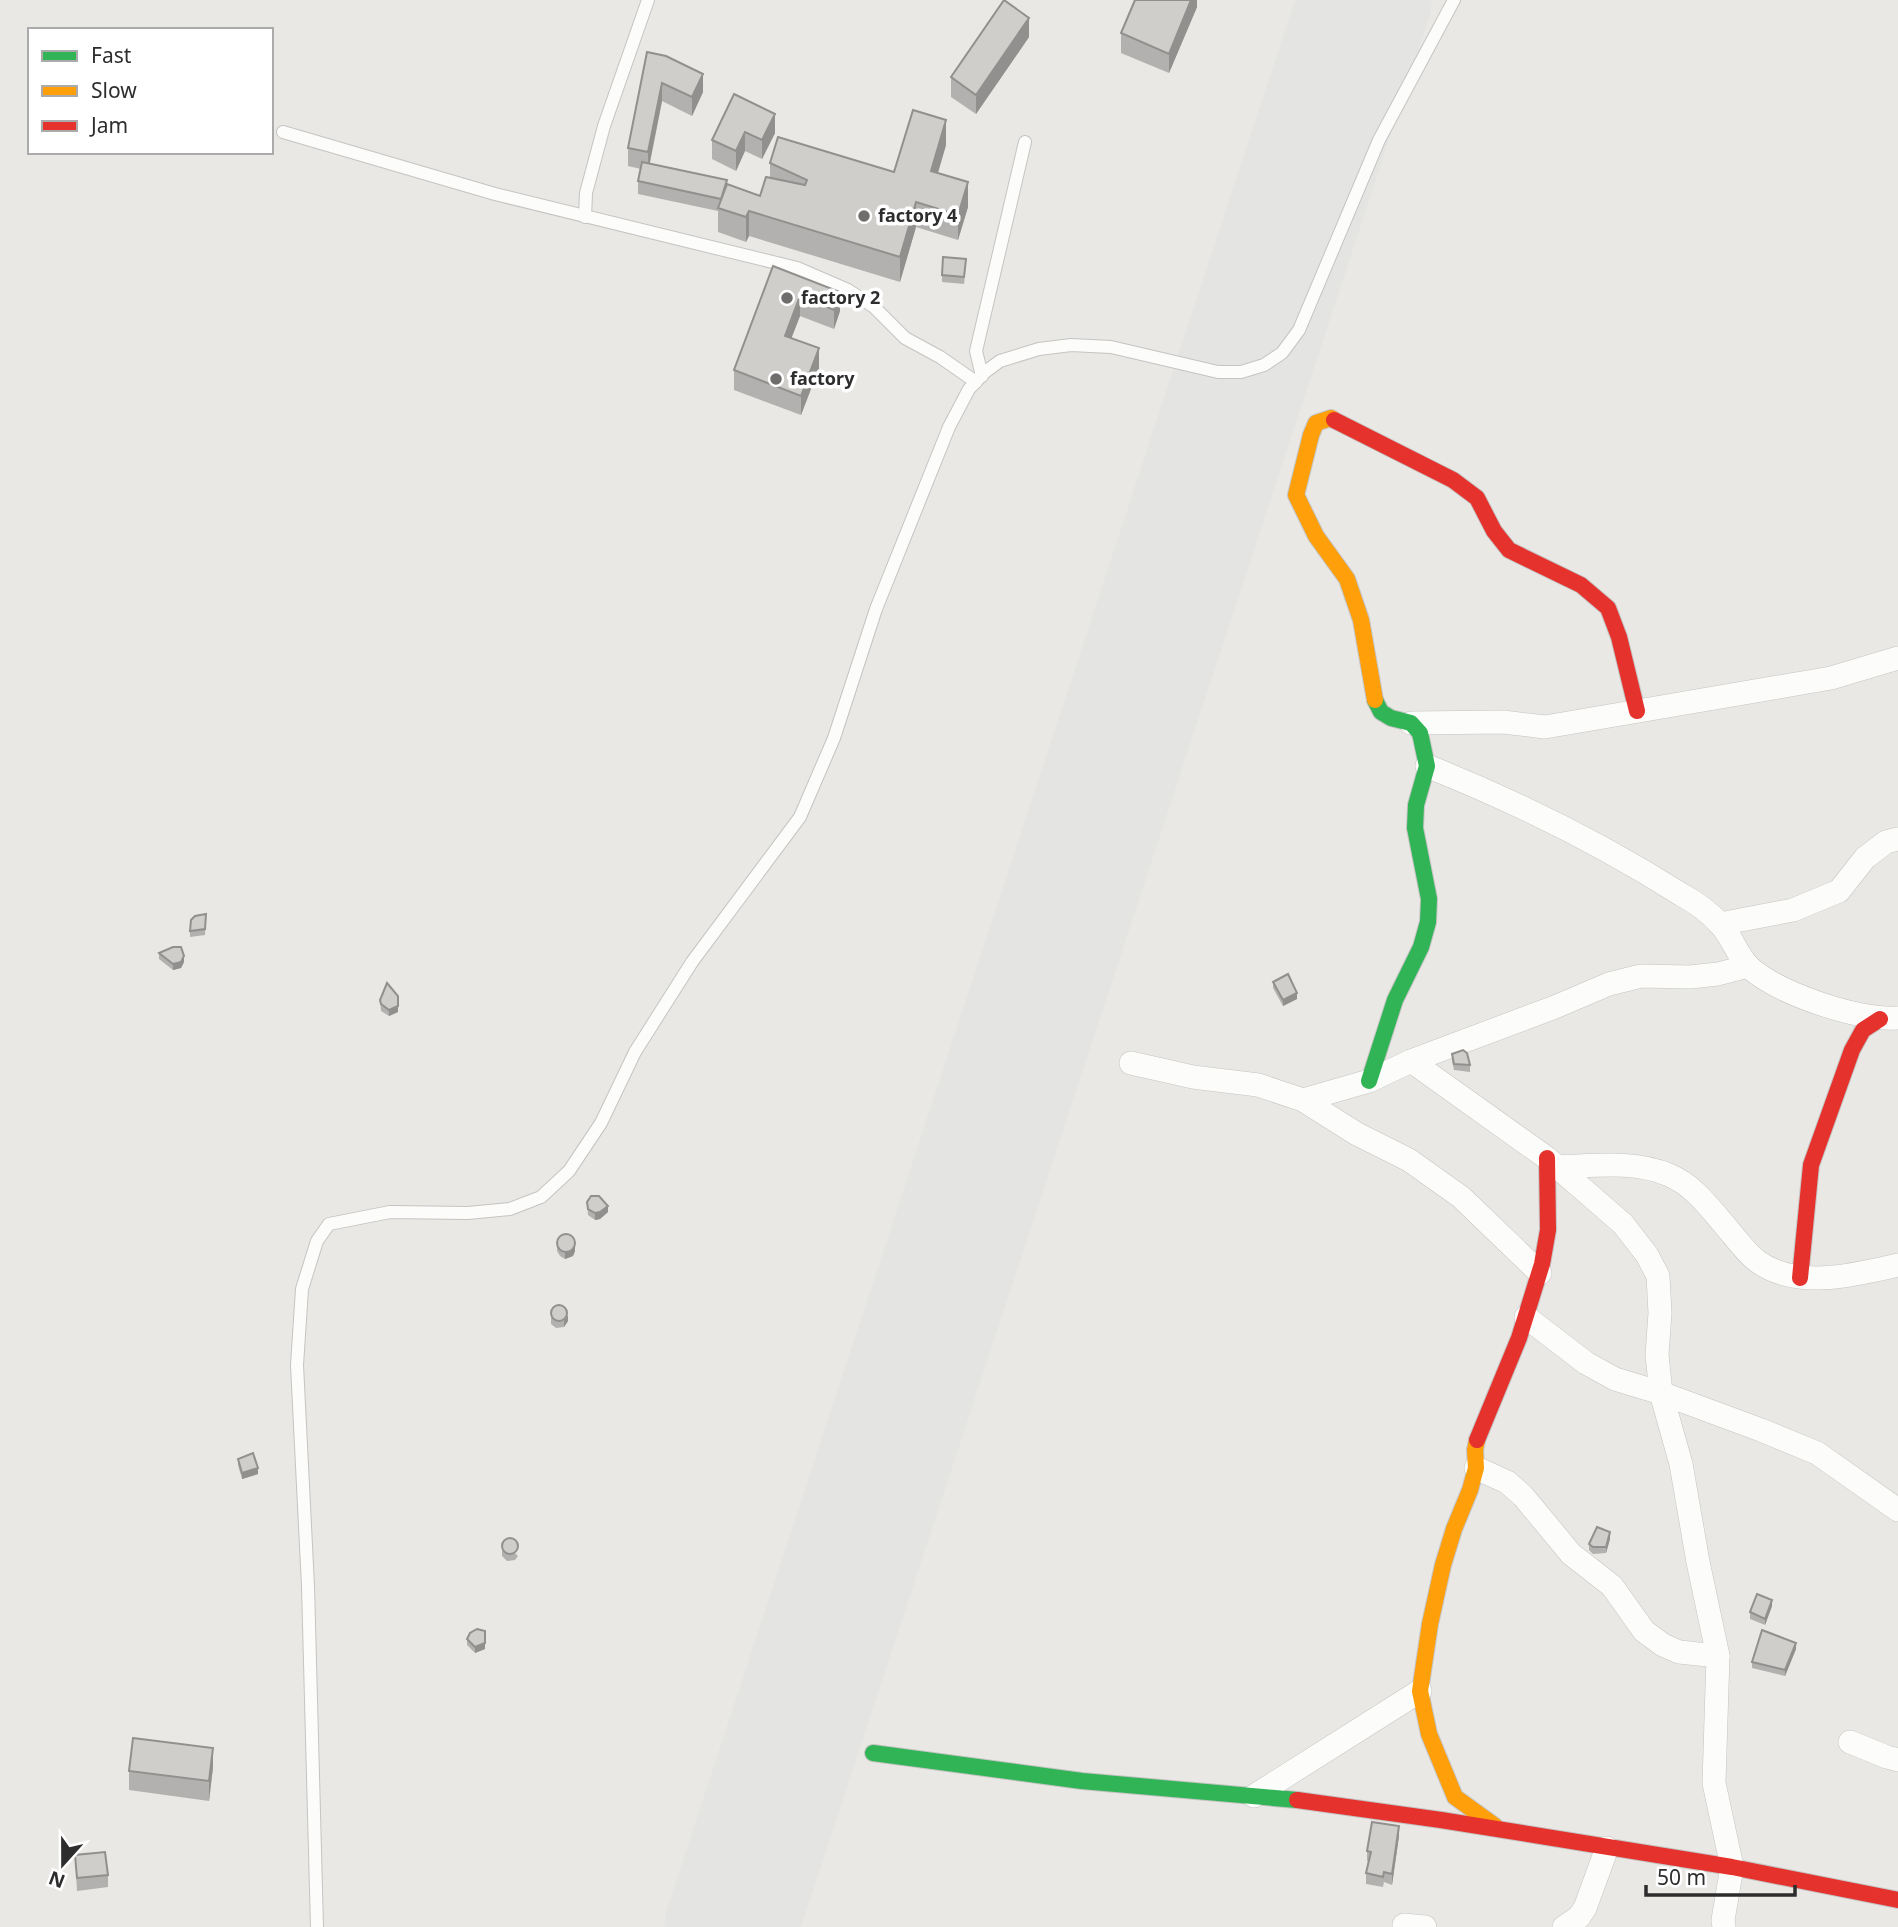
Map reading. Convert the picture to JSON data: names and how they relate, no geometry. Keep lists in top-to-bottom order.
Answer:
{
  "places": ["factory 4", "factory 2", "factory"],
  "legend": ["Fast", "Slow", "Jam"],
  "scale_bar": "50 m",
  "north": "bottom"
}
